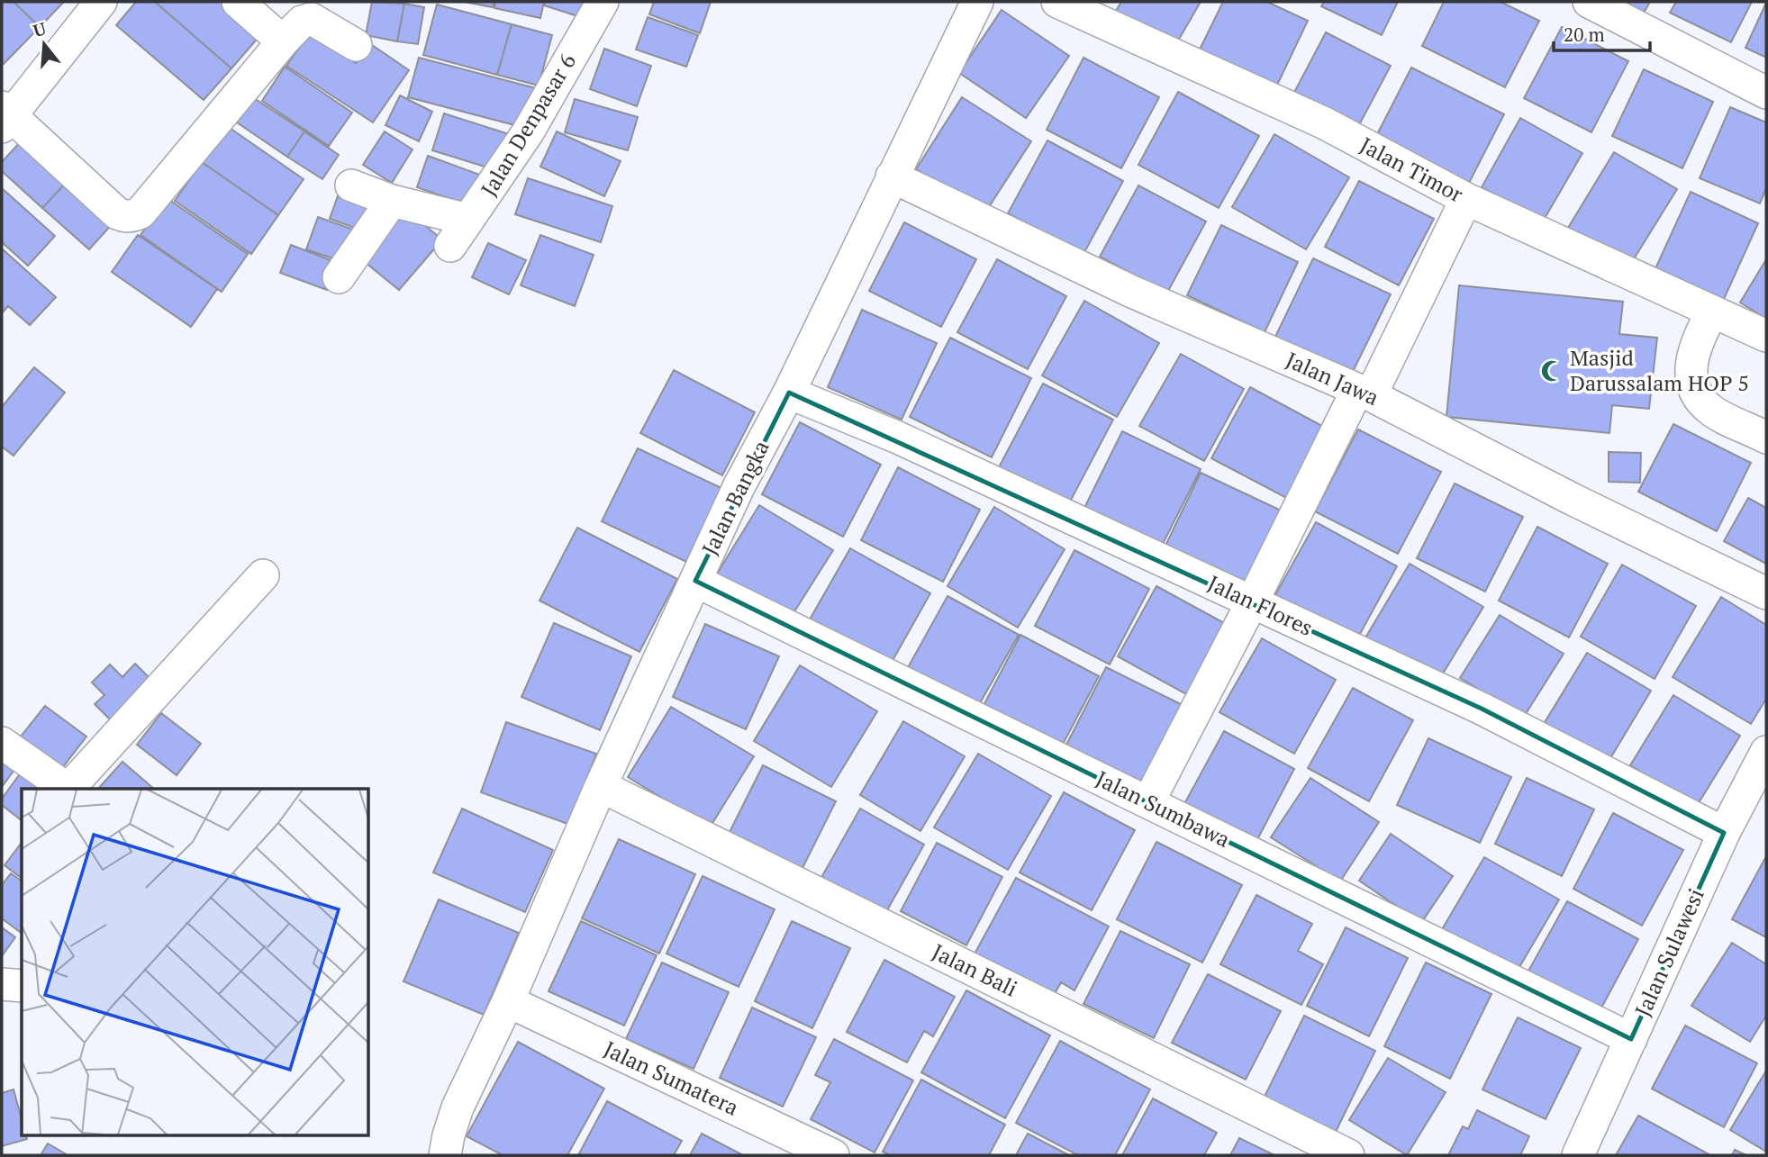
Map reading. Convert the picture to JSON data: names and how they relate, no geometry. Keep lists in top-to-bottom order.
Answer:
{
  "streets": {
    "street": [
      "Jalan Denpasar 6",
      "Jalan Timor",
      "Jalan Jawa",
      "Jalan Bangka",
      "Jalan Flores",
      "Jalan Sumbawa",
      "Jalan Sulawesi",
      "Jalan Bali",
      "Jalan Sumatera"
    ]
  },
  "crossings": [
    ["Jalan Jawa", "Jalan Bangka"],
    ["Jalan Bangka", "Jalan Flores"],
    ["Jalan Bangka", "Jalan Sumbawa"],
    ["Jalan Bangka", "Jalan Bali"],
    ["Jalan Bangka", "Jalan Sumatera"],
    ["Jalan Flores", "Jalan Sulawesi"],
    ["Jalan Sumbawa", "Jalan Sulawesi"]
  ],
  "places": {
    "mosque": ["Masjid Darussalam HOP 5"]
  },
  "scale_bar": "20 m",
  "north": "top"
}
